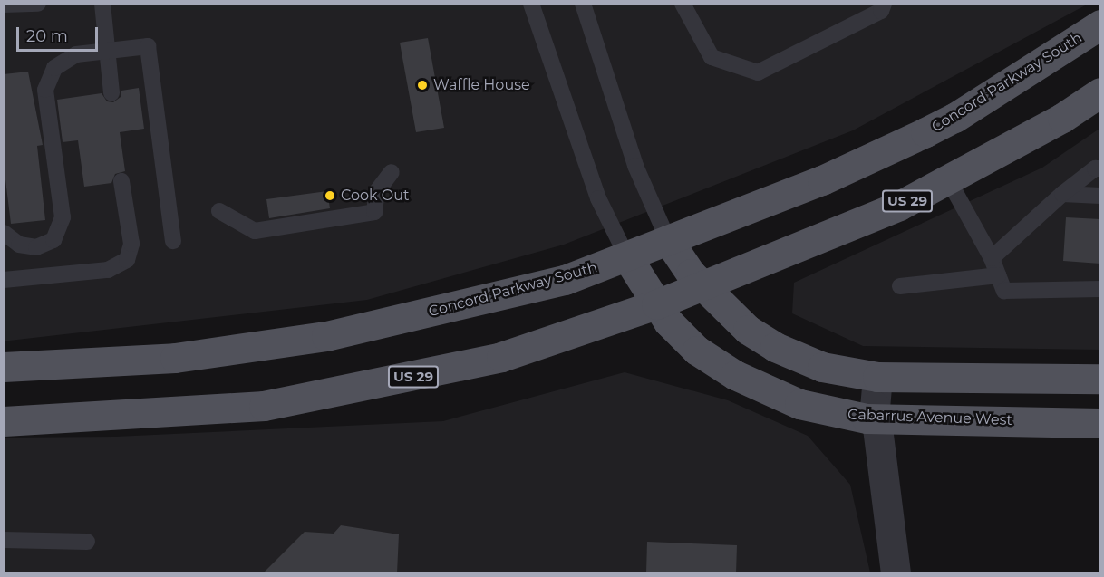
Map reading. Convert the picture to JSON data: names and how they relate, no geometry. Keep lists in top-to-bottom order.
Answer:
{
  "streets": {
    "main road": ["Concord Parkway South", "US 29", "Cabarrus Avenue West"]
  },
  "crossings": [
    ["Concord Parkway South", "Cabarrus Avenue West"],
    ["US 29", "Cabarrus Avenue West"]
  ],
  "places": ["Waffle House", "Cook Out"],
  "scale_bar": "20 m"
}
